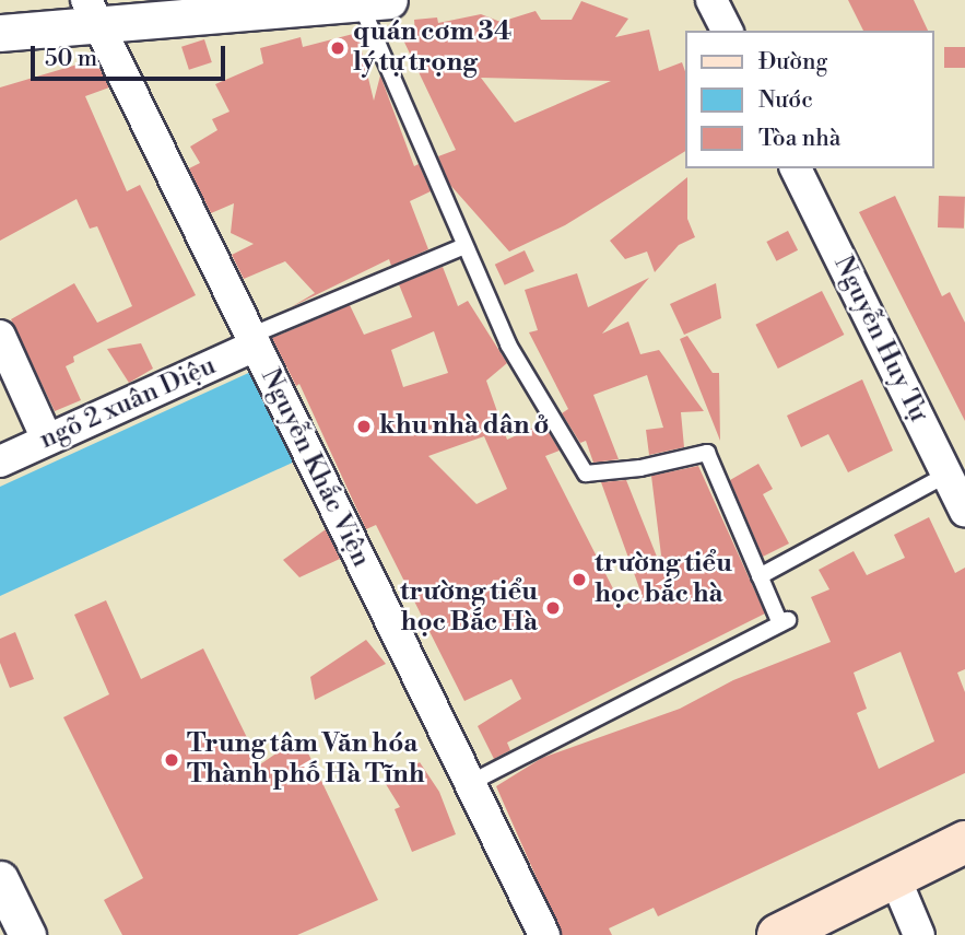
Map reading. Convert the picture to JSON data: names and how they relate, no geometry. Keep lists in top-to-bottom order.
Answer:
{
  "streets": {
    "street": ["Nguyễn Huy Tự", "ngõ 2 xuân Diệu", "Nguyễn Khắc Viện"]
  },
  "crossings": [
    ["ngõ 2 xuân Diệu", "Nguyễn Khắc Viện"]
  ],
  "places": [
    "quán cơm 34 lý tự trọng",
    "khu nhà dân ở",
    "trường tiểu học bắc hà",
    "trường tiểu học Bắc Hà",
    "Trung tâm Văn hóa Thành phố Hà Tĩnh"
  ],
  "legend": ["Đường", "Nước", "Tòa nhà"],
  "scale_bar": "50 m"
}
